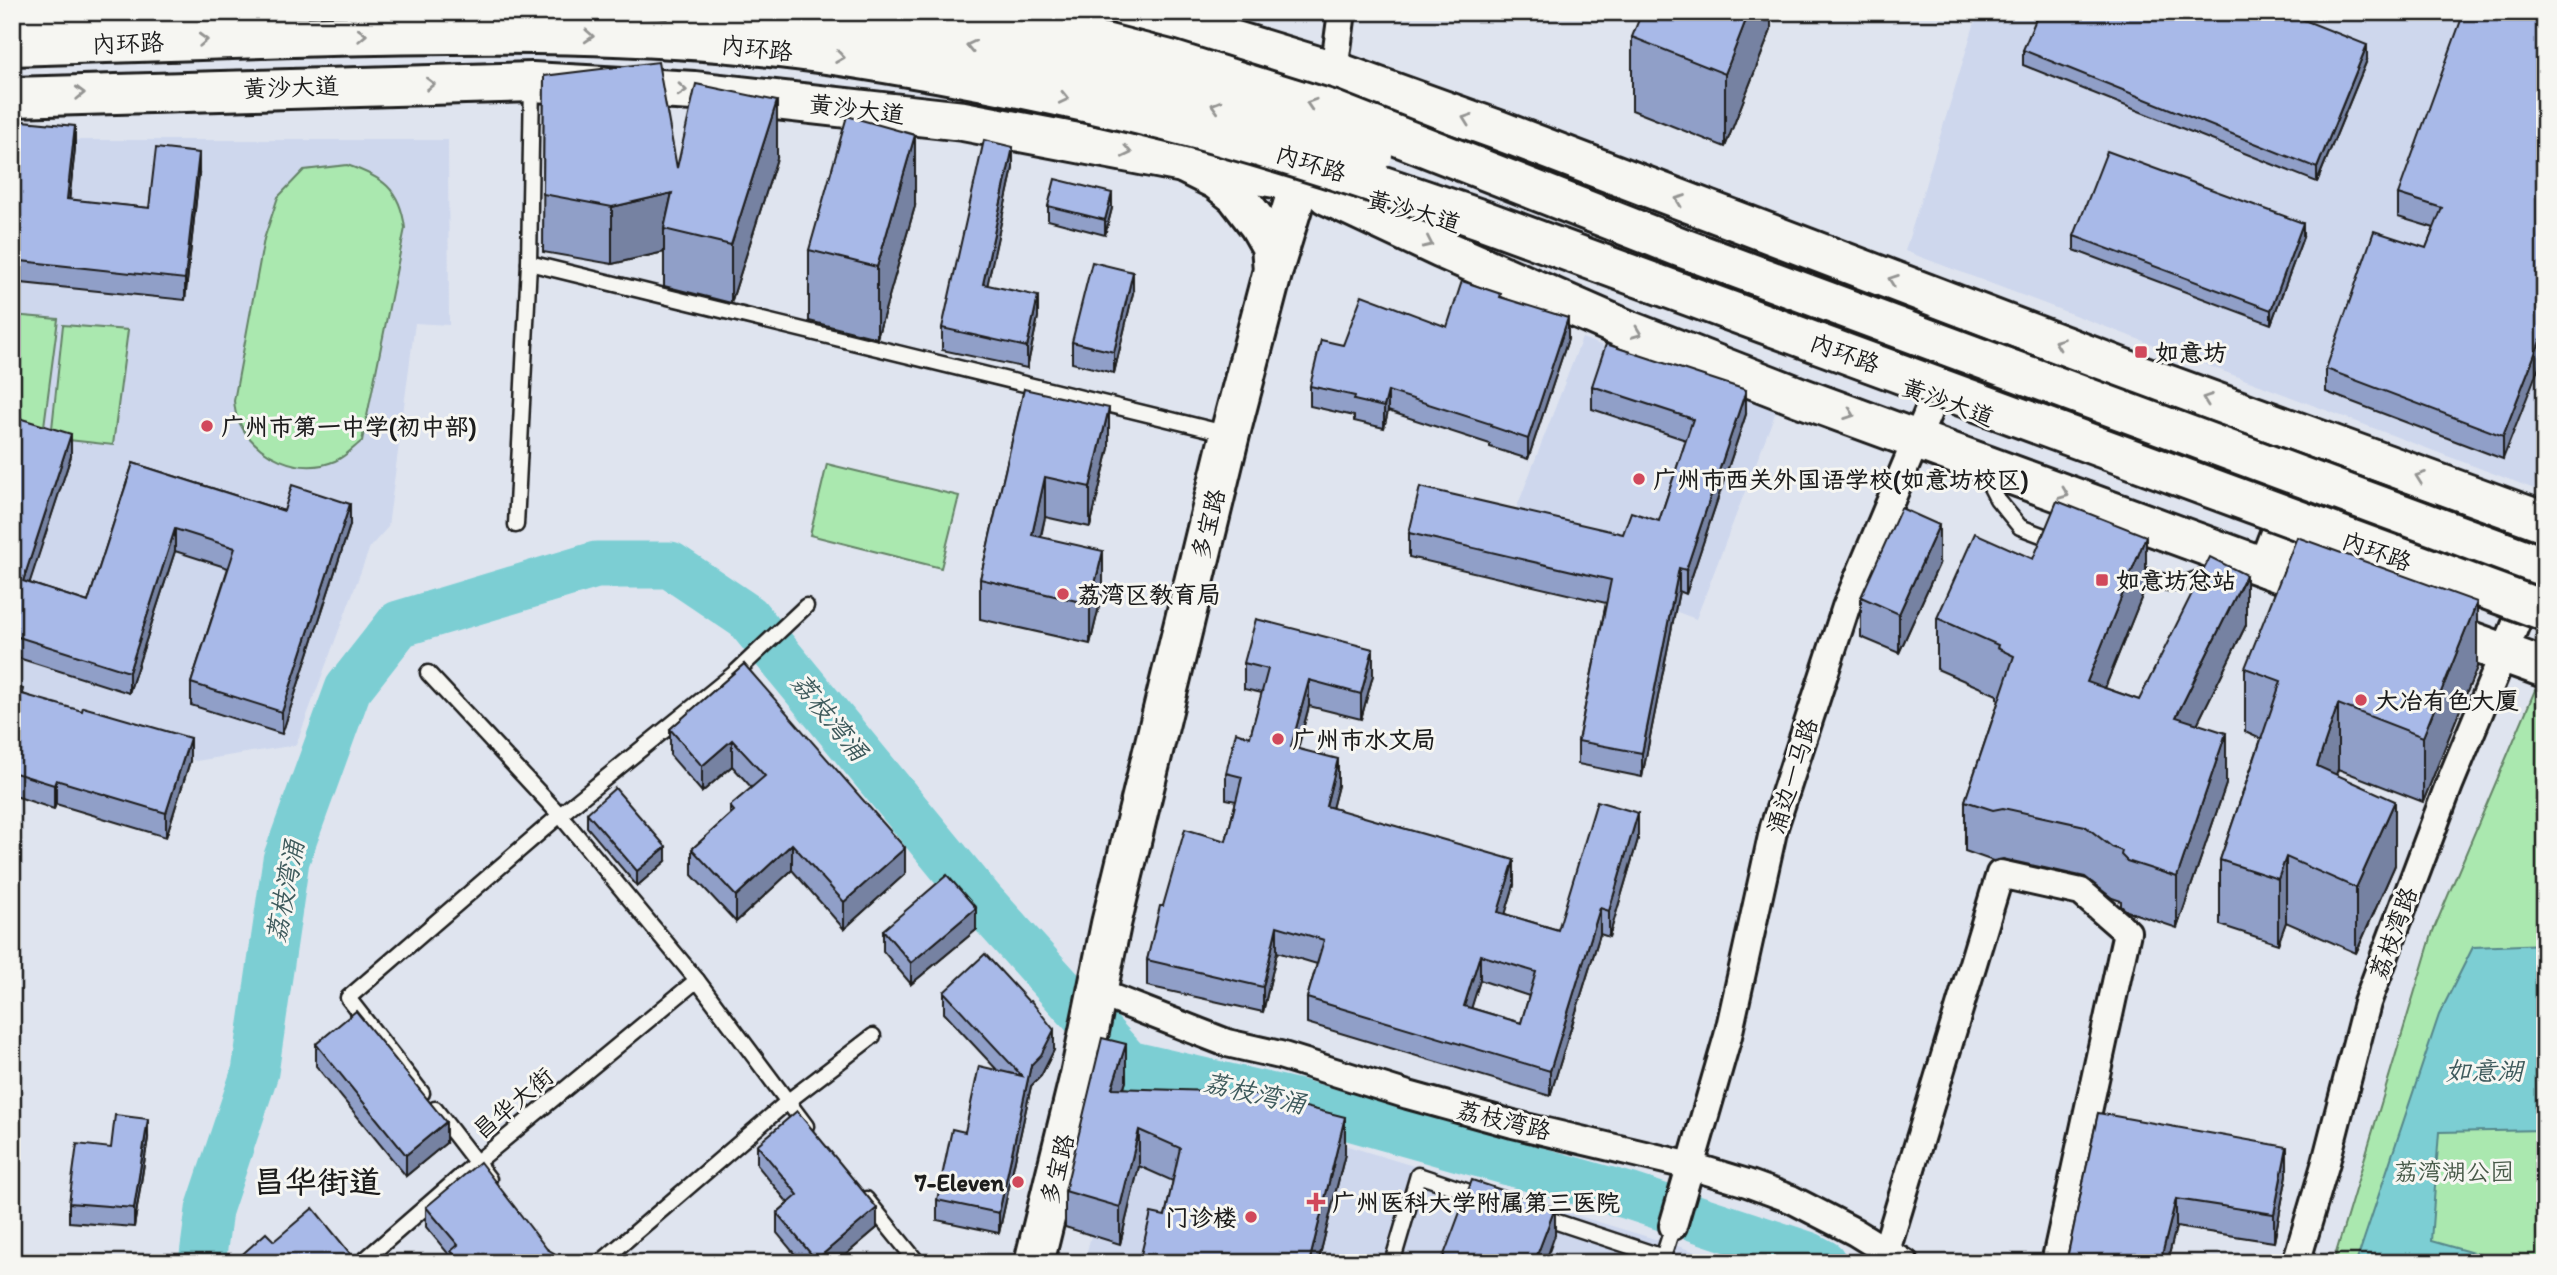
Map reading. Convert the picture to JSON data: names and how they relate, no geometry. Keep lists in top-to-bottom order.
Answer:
{
  "streets": {
    "main road": ["内环路", "黄沙大道", "多宝路"],
    "street": ["涌边一马路", "荔枝湾路"],
    "lane": ["昌华大街"]
  },
  "crossings": [
    ["内环路", "黄沙大道"],
    ["内环路", "荔枝湾路"],
    ["黄沙大道", "多宝路"],
    ["黄沙大道", "涌边一马路"],
    ["黄沙大道", "荔枝湾路"],
    ["多宝路", "荔枝湾路"],
    ["涌边一马路", "荔枝湾路"]
  ],
  "districts": ["昌华街道"],
  "water": ["荔枝湾涌", "如意湖"],
  "parks": ["荔湾湖公园"],
  "places": {
    "transit": ["如意坊", "如意坊总站"],
    "other": [
      "广州市第一中学(初中部)",
      "广州市西关外国语学校(如意坊校区)",
      "荔湾区教育局",
      "大冶有色大厦",
      "广州市水文局",
      "7-Eleven",
      "门诊楼"
    ],
    "health": ["广州医科大学附属第三医院"]
  }
}
